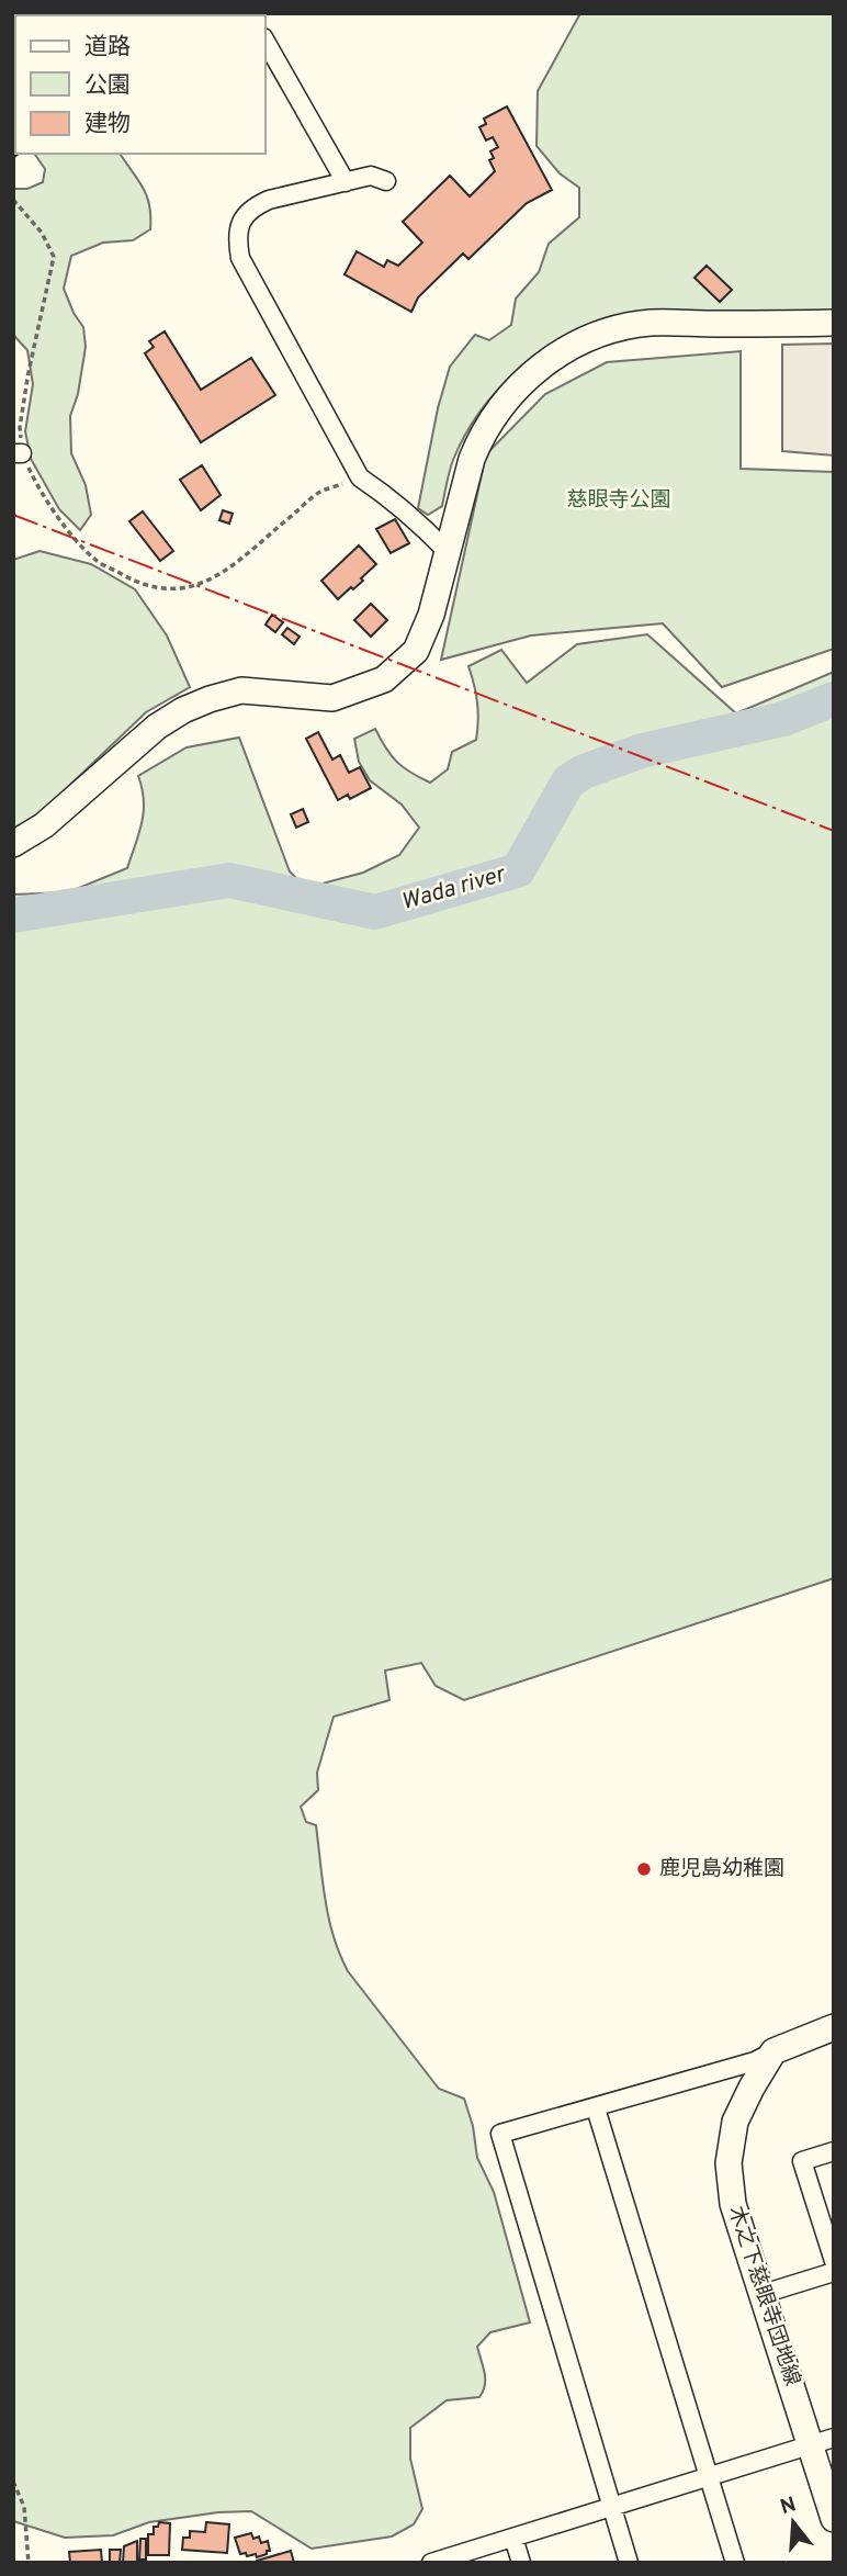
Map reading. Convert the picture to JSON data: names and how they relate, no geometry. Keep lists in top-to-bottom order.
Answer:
{
  "streets": {
    "street": ["木之下慈眼寺団地線"]
  },
  "water": ["Wada river"],
  "parks": ["慈眼寺公園"],
  "places": ["鹿児島幼稚園"],
  "legend": ["道路", "公園", "建物"],
  "north": "top"
}
